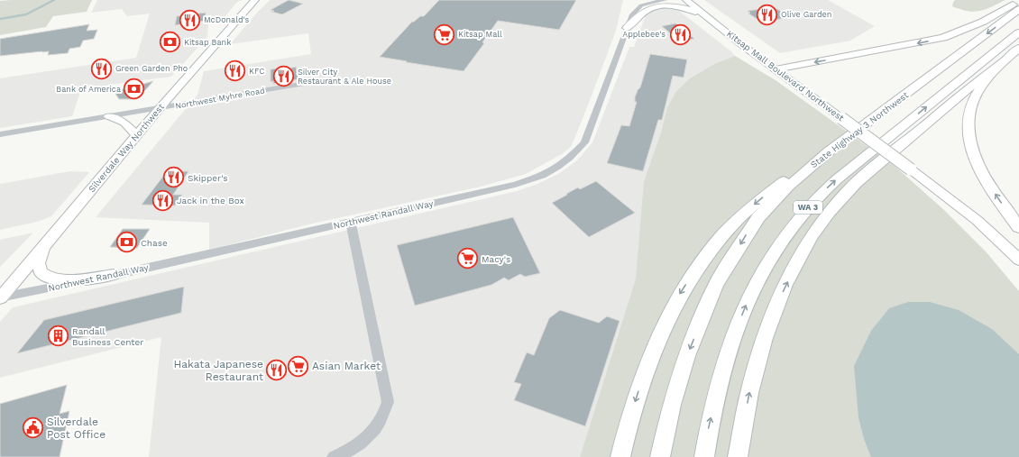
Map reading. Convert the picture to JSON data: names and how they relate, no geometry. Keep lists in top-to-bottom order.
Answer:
{
  "streets": {
    "highway": ["State Highway 3 Northwest", "WA 3"],
    "main road": ["Kitsap Mall Boulevard Northwest", "Silverdale Way Northwest"],
    "street": ["Northwest Myhre Road", "Northwest Randall Way"]
  },
  "crossings": [
    ["Northwest Myhre Road", "Silverdale Way Northwest"],
    ["Silverdale Way Northwest", "Northwest Randall Way"]
  ],
  "places": {
    "restaurant": [
      "Olive Garden",
      "McDonald's",
      "Applebee's",
      "Green Garden Pho",
      "KFC",
      "Silver City Restaurant & Ale House",
      "Skipper's",
      "Jack in the Box",
      "Hakata Japanese Restaurant"
    ],
    "supermarket": ["Kitsap Mall", "Macy's", "Asian Market"],
    "bank": ["Kitsap Bank", "Bank of America", "Chase"],
    "building": ["Randall Business Center"],
    "public building": ["Silverdale Post Office"]
  }
}
